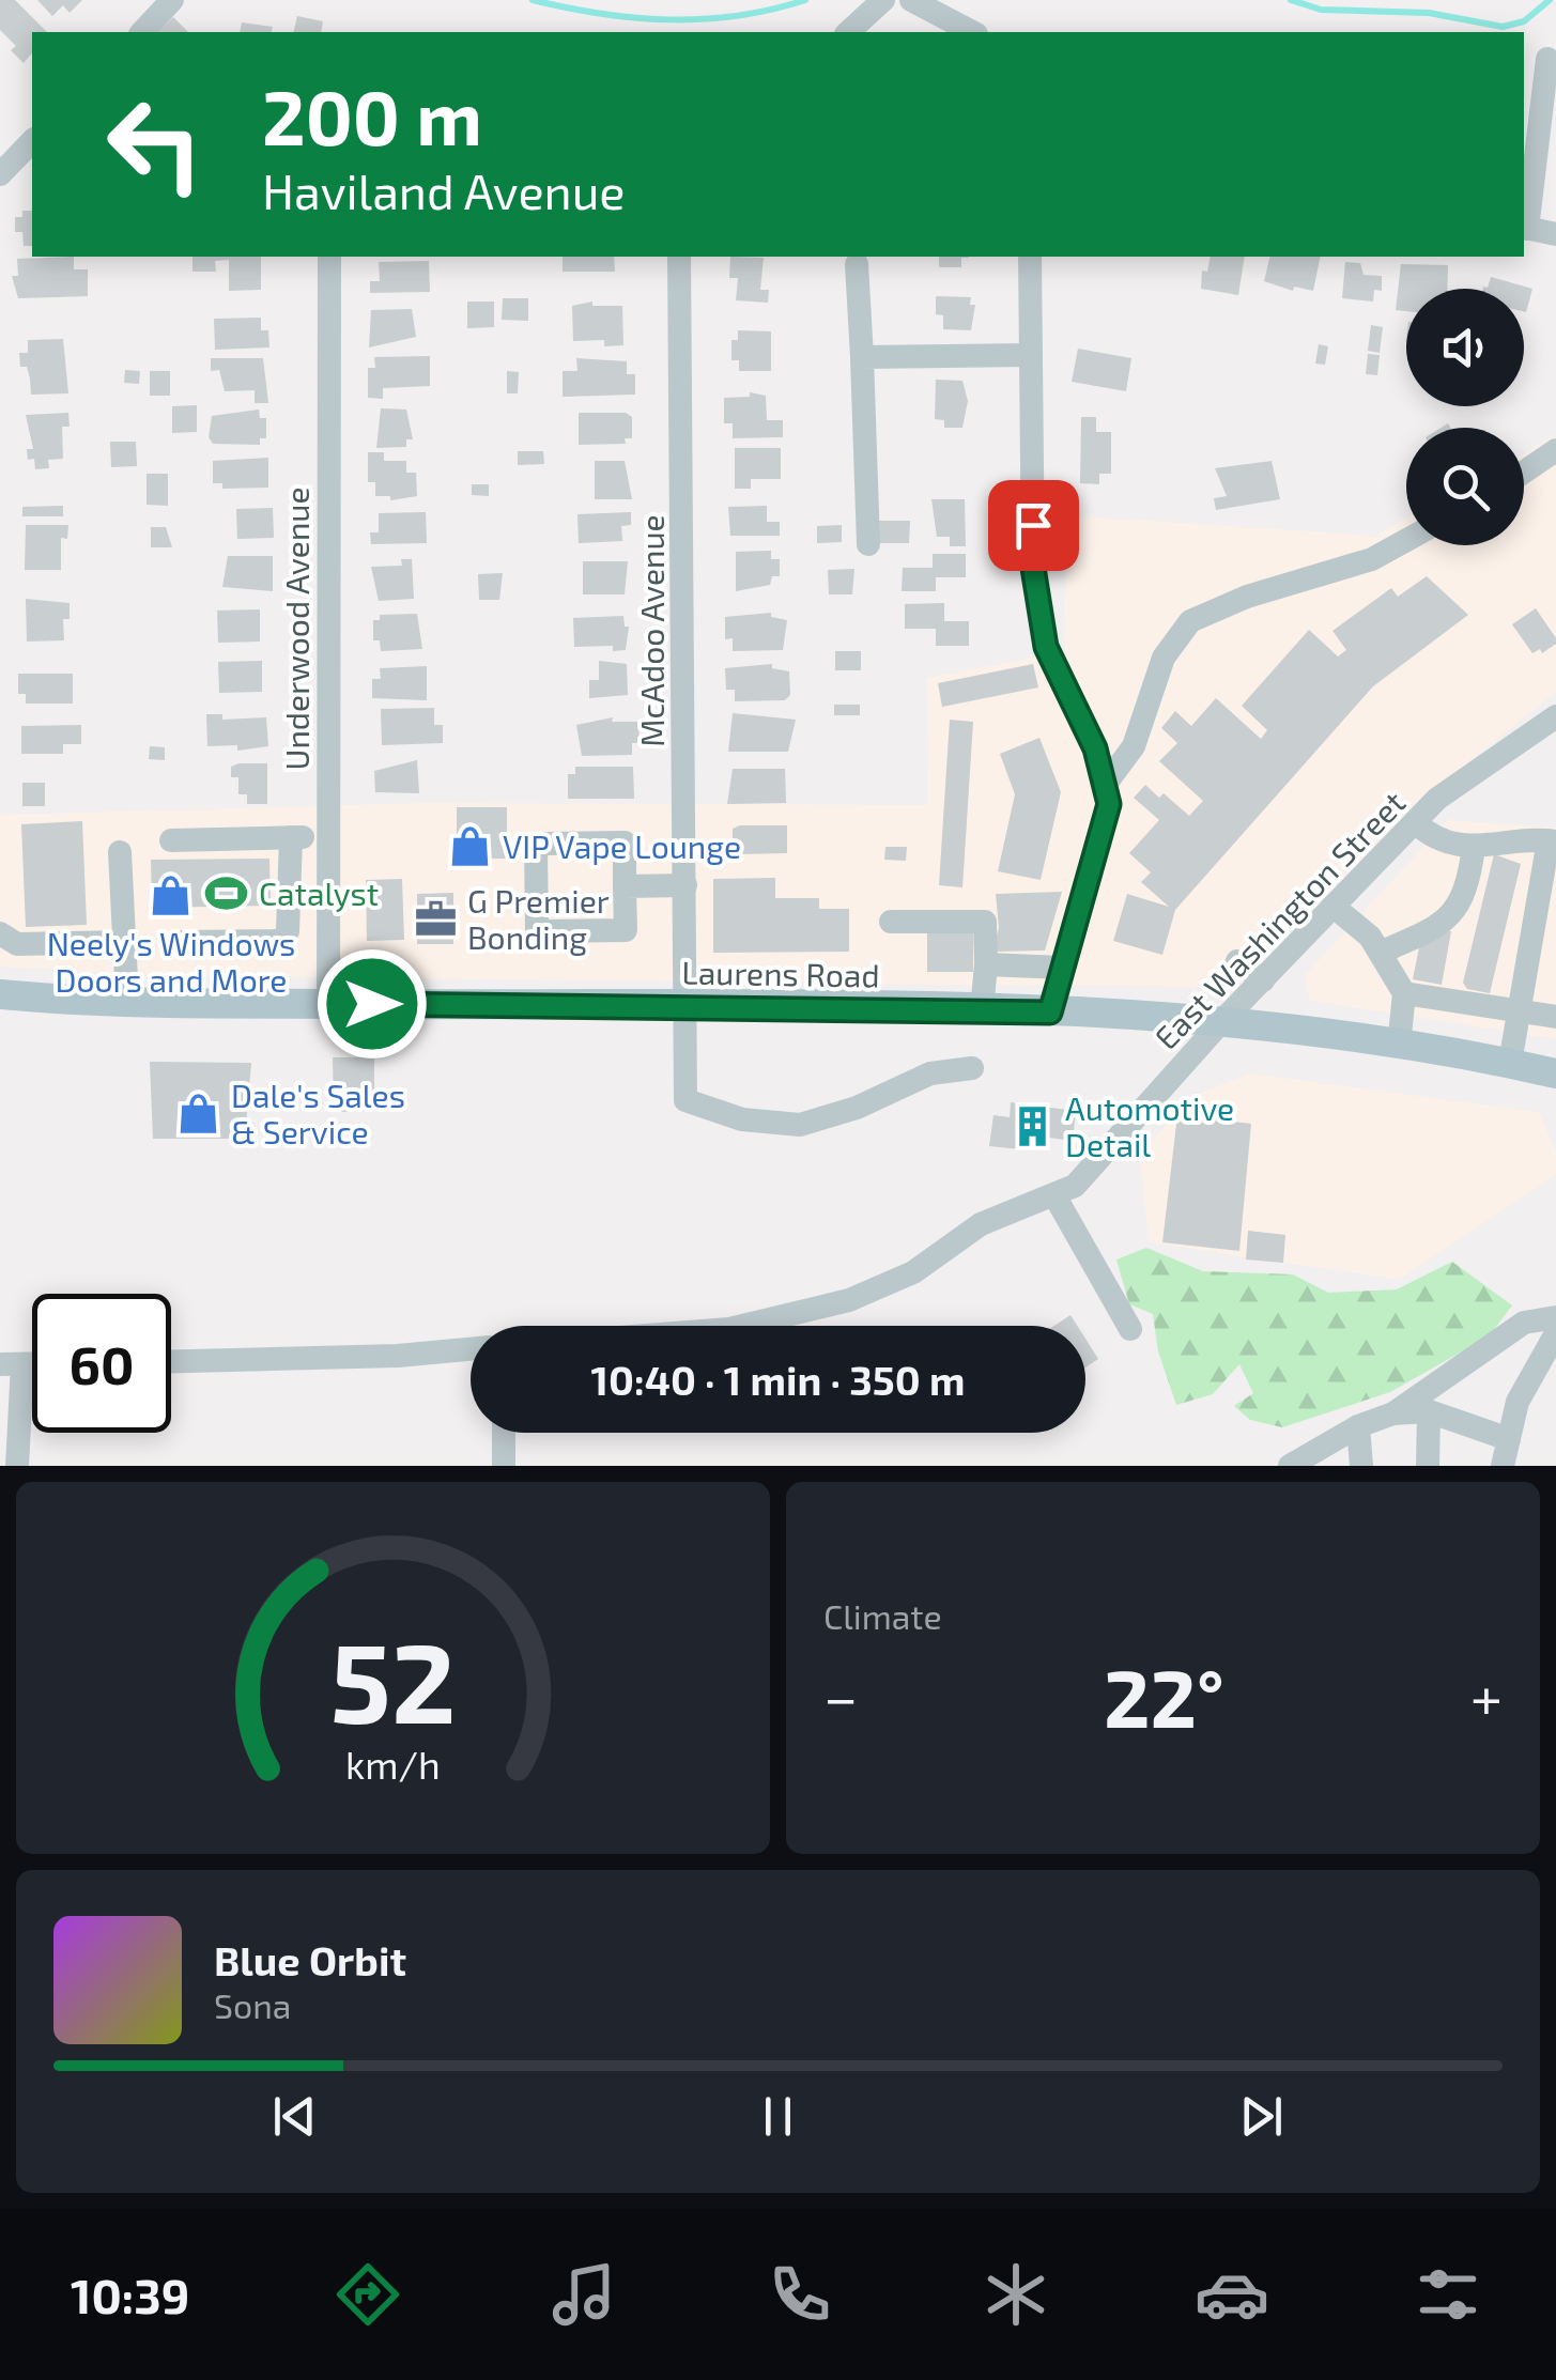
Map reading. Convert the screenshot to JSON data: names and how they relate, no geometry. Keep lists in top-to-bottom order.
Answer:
{
  "streets": {
    "main road": ["Laurens Road"],
    "street": ["Underwood Avenue", "McAdoo Avenue", "East Washington Street"]
  },
  "crossings": [
    ["Underwood Avenue", "Laurens Road"],
    ["McAdoo Avenue", "Laurens Road"],
    ["East Washington Street", "Laurens Road"]
  ],
  "places": {
    "shop": ["VIP Vape Lounge", "Neely's Windows Doors and More", "Dale's Sales & Service"],
    "sports": ["Catalyst"],
    "office": ["G Premier Bonding"],
    "building": ["Automotive Detail"]
  },
  "page": {
    "turn": ["200 m", "Haviland Avenue"],
    "limit": "60",
    "trip": "10:40 · 1 min · 350 m",
    "tile": "Climate",
    "heat": ["−", "22°", "+"],
    "song": ["Blue Orbit", "Sona"],
    "tabs": "10:39",
    "gauge": ["52", "km/h"]
  }
}
